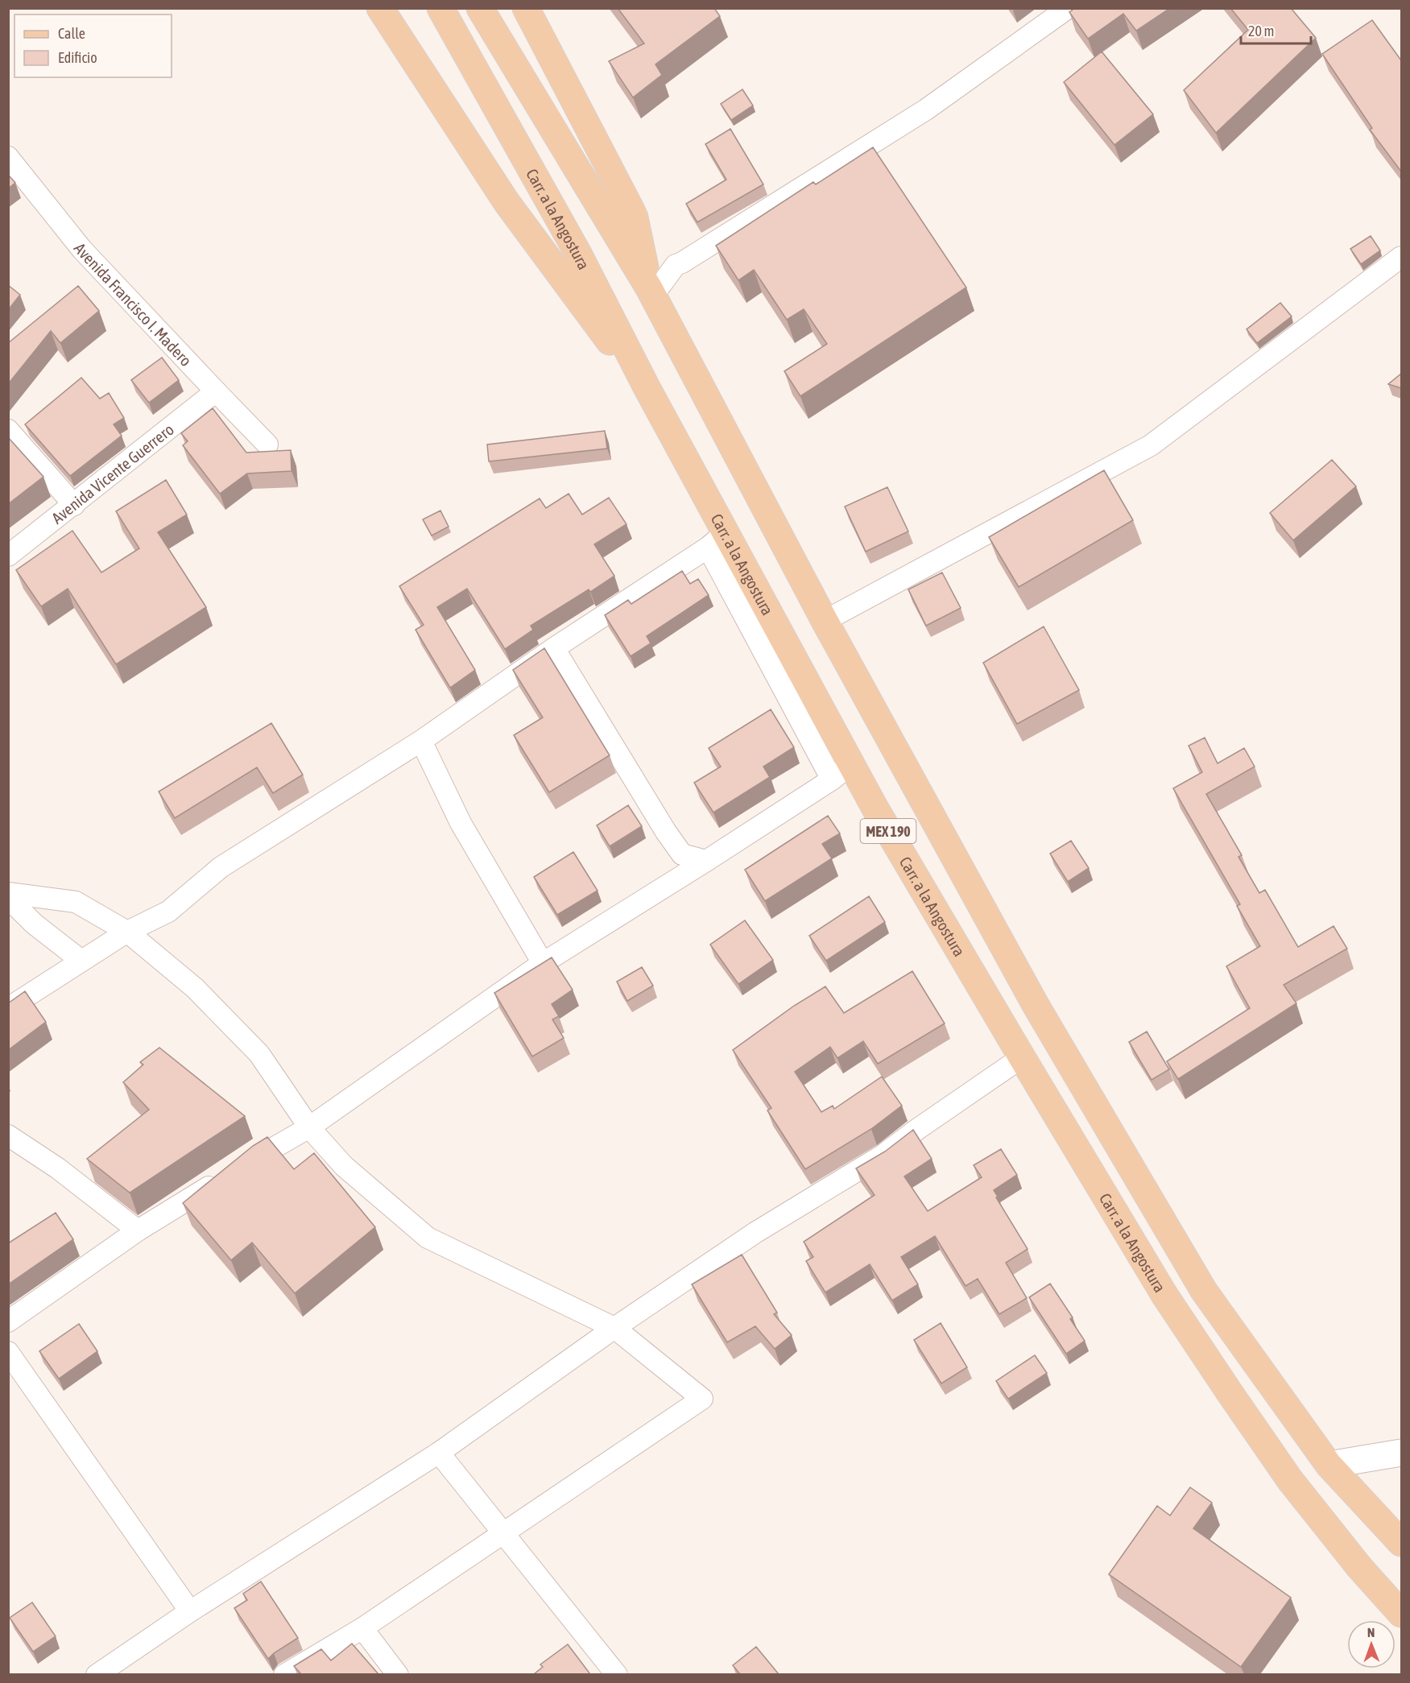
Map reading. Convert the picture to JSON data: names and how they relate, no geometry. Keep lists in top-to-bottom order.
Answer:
{
  "streets": {
    "main road": ["Carr. a la Angostura", "MEX 190"],
    "street": ["Avenida Francisco I. Madero", "Avenida Vicente Guerrero"]
  },
  "crossings": [
    ["Avenida Francisco I. Madero", "Avenida Vicente Guerrero"]
  ],
  "legend": ["Calle", "Edificio"],
  "scale_bar": "20 m",
  "north": "top"
}
